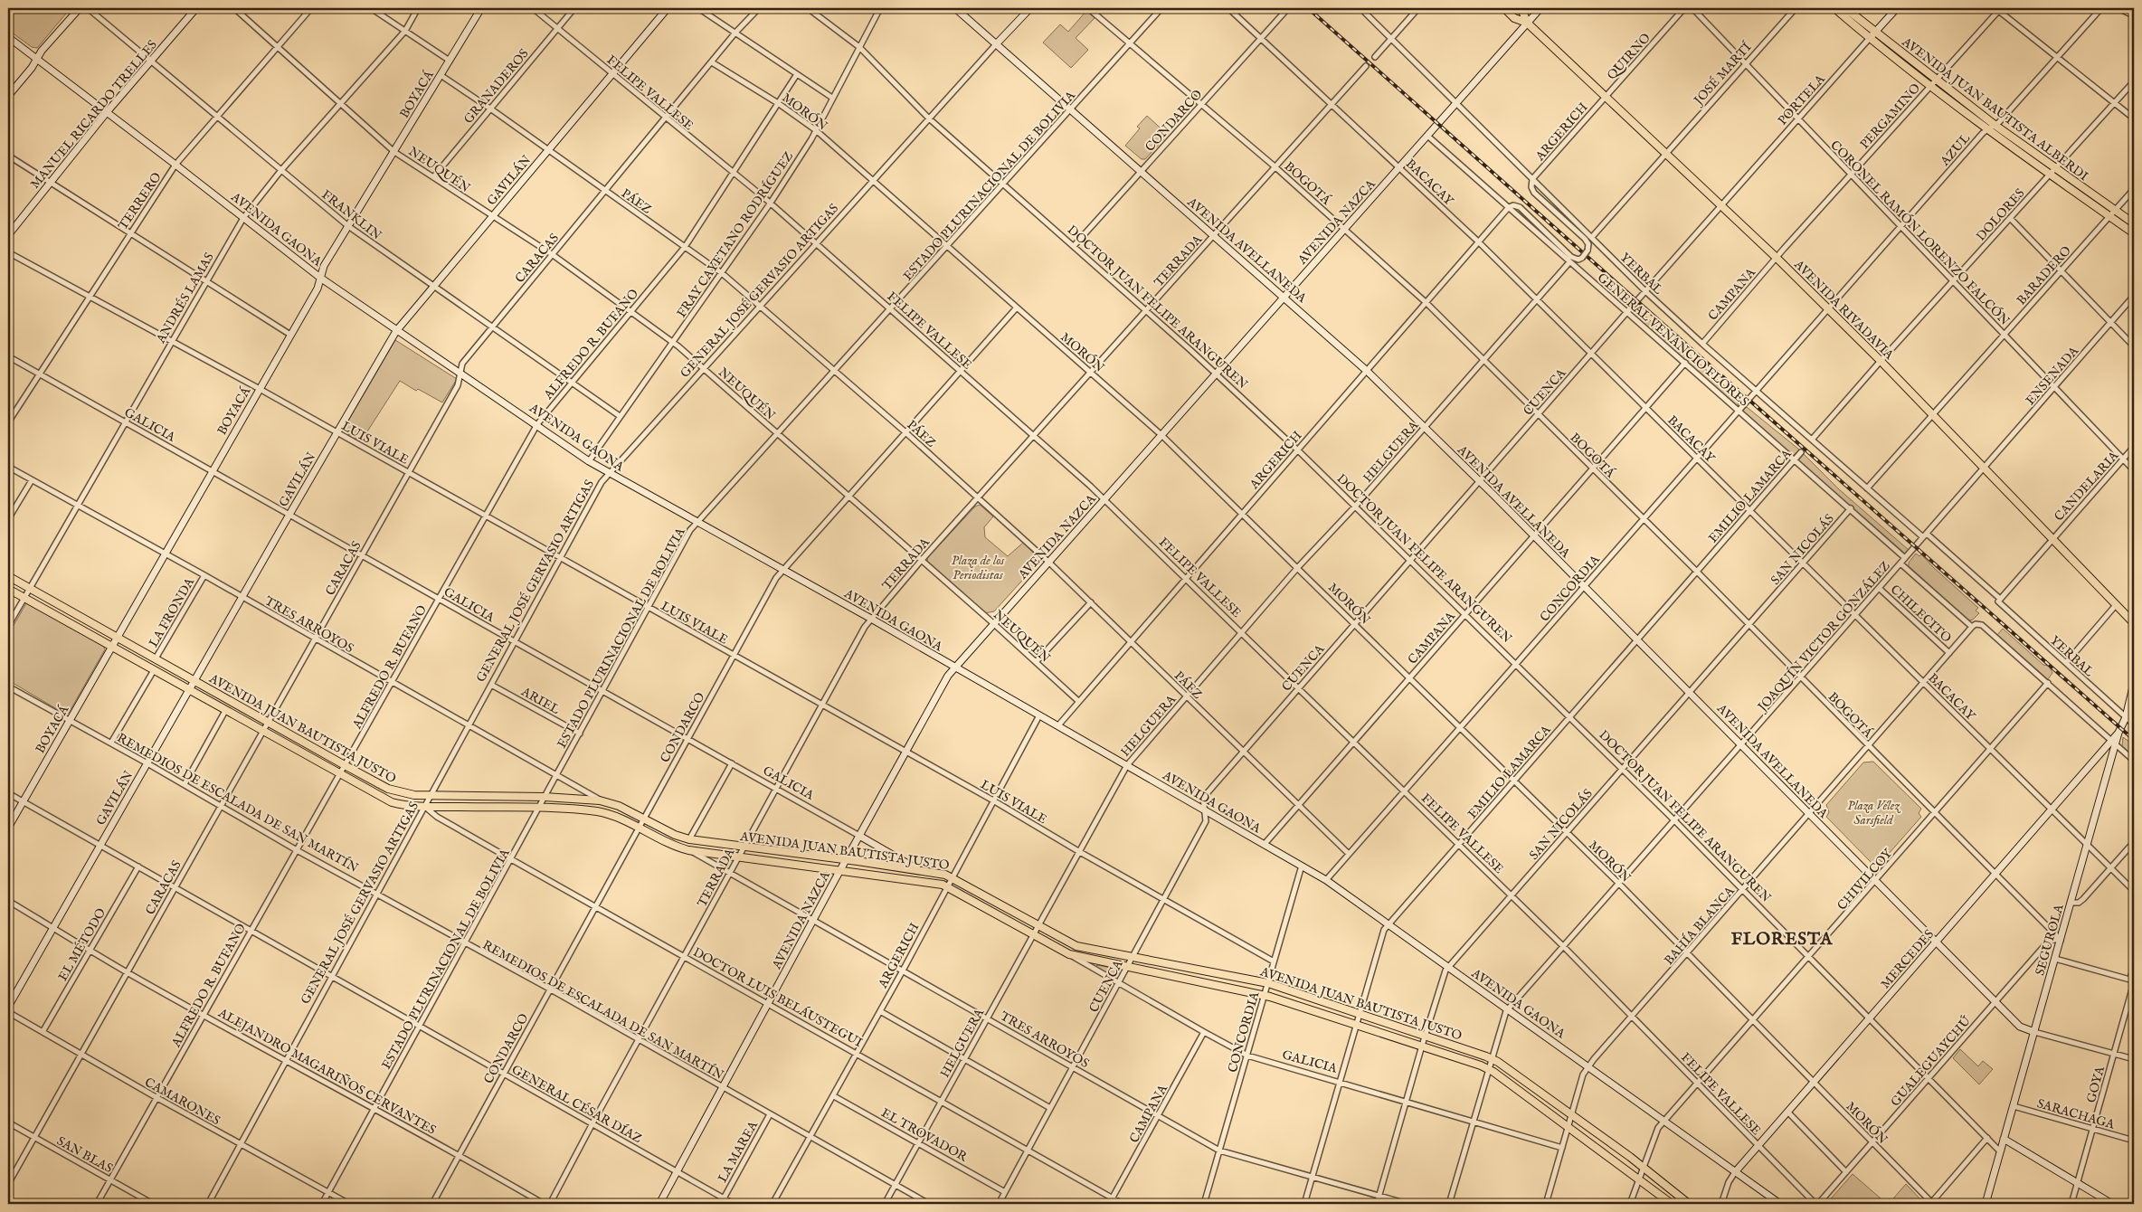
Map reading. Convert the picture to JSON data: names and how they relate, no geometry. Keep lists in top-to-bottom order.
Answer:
{
  "streets": {
    "main road": [
      "BOYACÁ",
      "PORTELA",
      "AVENIDA JUAN BAUTISTA ALBERDI",
      "MANUEL RICARDO TRELLES",
      "GAVILÁN",
      "AVENIDA NAZCA",
      "AVENIDA GAONA",
      "AVENIDA AVELLANEDA",
      "GENERAL JOSÉ GERVASIO ARTIGAS",
      "AVENIDA RIVADAVIA",
      "GALICIA",
      "AVENIDA JUAN BAUTISTA JUSTO",
      "SEGUROLA",
      "MERCEDES"
    ],
    "street": [
      "QUIRNO",
      "JOSÉ MARTÍ",
      "GRANADEROS",
      "FELIPE VALLESE",
      "MORÓN",
      "PERGAMINO",
      "CONDARCO",
      "ARGERICH",
      "AZUL",
      "NEUQUÉN",
      "BACACAY",
      "BOGOTÁ",
      "ESTADO PLURINACIONAL DE BOLIVIA",
      "TERRERO",
      "PÁEZ",
      "FRANKLIN",
      "DOLORES",
      "CORONEL RAMÓN LORENZO FALCÓN",
      "FRAY CAYETANO RODRÍGUEZ",
      "CARACAS",
      "TERRADA",
      "YERBAL",
      "BARADERO",
      "CAMPANA",
      "ANDRÉS LAMAS",
      "DOCTOR JUAN FELIPE ARANGUREN",
      "GENERAL VENANCIO FLORES",
      "ALFREDO R. BUFANO",
      "ENSENADA",
      "CUENCA",
      "LUIS VIALE",
      "HELGUERA",
      "CANDELARIA",
      "EMILIO LAMARCA",
      "SAN NICOLÁS",
      "CONCORDIA",
      "LA FRONDA",
      "CHILECITO",
      "TRES ARROYOS",
      "JOAQUÍN VICTOR GONZÁLEZ",
      "ARIEL",
      "REMEDIOS DE ESCALADA DE SAN MARTÍN",
      "CHIVILCOY",
      "BAHÍA BLANCA",
      "EL MÉTODO",
      "DOCTOR LUIS BELÁUSTEGUI",
      "GUALEGUAYCHÚ",
      "ALEJANDRO MAGARIÑOS CERVANTES",
      "GOYA",
      "CAMARONES",
      "GENERAL CÉSAR DÍAZ",
      "SARACHAGA",
      "EL TROVADOR",
      "LA MAREA",
      "SAN BLAS"
    ]
  },
  "crossings": [
    ["QUIRNO", "ARGERICH"],
    ["QUIRNO", "AVENIDA RIVADAVIA"],
    ["JOSÉ MARTÍ", "CORONEL RAMÓN LORENZO FALCÓN"],
    ["JOSÉ MARTÍ", "AVENIDA RIVADAVIA"],
    ["GRANADEROS", "FELIPE VALLESE"],
    ["GRANADEROS", "NEUQUÉN"],
    ["GRANADEROS", "PÁEZ"],
    ["FELIPE VALLESE", "CONDARCO"],
    ["FELIPE VALLESE", "ARGERICH"],
    ["FELIPE VALLESE", "GAVILÁN"],
    ["FELIPE VALLESE", "ESTADO PLURINACIONAL DE BOLIVIA"],
    ["FELIPE VALLESE", "AVENIDA NAZCA"],
    ["FELIPE VALLESE", "FRAY CAYETANO RODRÍGUEZ"],
    ["FELIPE VALLESE", "CARACAS"],
    ["FELIPE VALLESE", "TERRADA"],
    ["FELIPE VALLESE", "GENERAL JOSÉ GERVASIO ARTIGAS"],
    ["FELIPE VALLESE", "CAMPANA"],
    ["FELIPE VALLESE", "ALFREDO R. BUFANO"],
    ["FELIPE VALLESE", "CUENCA"],
    ["FELIPE VALLESE", "HELGUERA"],
    ["FELIPE VALLESE", "EMILIO LAMARCA"],
    ["FELIPE VALLESE", "SAN NICOLÁS"],
    ["FELIPE VALLESE", "CONCORDIA"],
    ["FELIPE VALLESE", "JOAQUÍN VICTOR GONZÁLEZ"],
    ["FELIPE VALLESE", "CHIVILCOY"],
    ["FELIPE VALLESE", "BAHÍA BLANCA"],
    ["FELIPE VALLESE", "MERCEDES"],
    ["FELIPE VALLESE", "GUALEGUAYCHÚ"],
    ["BOYACÁ", "NEUQUÉN"],
    ["BOYACÁ", "PÁEZ"],
    ["BOYACÁ", "FRANKLIN"],
    ["BOYACÁ", "AVENIDA GAONA"],
    ["BOYACÁ", "GALICIA"],
    ["BOYACÁ", "LUIS VIALE"],
    ["BOYACÁ", "TRES ARROYOS"],
    ["BOYACÁ", "AVENIDA JUAN BAUTISTA JUSTO"],
    ["BOYACÁ", "REMEDIOS DE ESCALADA DE SAN MARTÍN"],
    ["BOYACÁ", "GENERAL CÉSAR DÍAZ"],
    ["PORTELA", "AVENIDA JUAN BAUTISTA ALBERDI"],
    ["PORTELA", "CORONEL RAMÓN LORENZO FALCÓN"],
    ["PORTELA", "AVENIDA RIVADAVIA"],
    ["PORTELA", "CUENCA"],
    ["AVENIDA JUAN BAUTISTA ALBERDI", "PERGAMINO"],
    ["AVENIDA JUAN BAUTISTA ALBERDI", "AZUL"],
    ["AVENIDA JUAN BAUTISTA ALBERDI", "DOLORES"],
    ["AVENIDA JUAN BAUTISTA ALBERDI", "BARADERO"],
    ["MORÓN", "CONDARCO"],
    ["MORÓN", "ARGERICH"],
    ["MORÓN", "ESTADO PLURINACIONAL DE BOLIVIA"],
    ["MORÓN", "AVENIDA NAZCA"],
    ["MORÓN", "FRAY CAYETANO RODRÍGUEZ"],
    ["MORÓN", "CARACAS"],
    ["MORÓN", "TERRADA"],
    ["MORÓN", "GENERAL JOSÉ GERVASIO ARTIGAS"],
    ["MORÓN", "CAMPANA"],
    ["MORÓN", "ALFREDO R. BUFANO"],
    ["MORÓN", "CUENCA"],
    ["MORÓN", "HELGUERA"],
    ["MORÓN", "EMILIO LAMARCA"],
    ["MORÓN", "SAN NICOLÁS"],
    ["MORÓN", "CONCORDIA"],
    ["MORÓN", "JOAQUÍN VICTOR GONZÁLEZ"],
    ["MORÓN", "CHIVILCOY"],
    ["MORÓN", "BAHÍA BLANCA"],
    ["MORÓN", "MERCEDES"],
    ["MORÓN", "GUALEGUAYCHÚ"],
    ["MANUEL RICARDO TRELLES", "FRANKLIN"],
    ["MANUEL RICARDO TRELLES", "AVENIDA GAONA"],
    ["PERGAMINO", "CORONEL RAMÓN LORENZO FALCÓN"],
    ["PERGAMINO", "CAMPANA"],
    ["PERGAMINO", "AVENIDA RIVADAVIA"],
    ["CONDARCO", "NEUQUÉN"],
    ["CONDARCO", "BACACAY"],
    ["CONDARCO", "BOGOTÁ"],
    ["CONDARCO", "PÁEZ"],
    ["CONDARCO", "AVENIDA GAONA"],
    ["CONDARCO", "AVENIDA AVELLANEDA"],
    ["CONDARCO", "DOCTOR JUAN FELIPE ARANGUREN"],
    ["CONDARCO", "GALICIA"],
    ["CONDARCO", "LUIS VIALE"],
    ["CONDARCO", "AVENIDA JUAN BAUTISTA JUSTO"],
    ["CONDARCO", "REMEDIOS DE ESCALADA DE SAN MARTÍN"],
    ["CONDARCO", "DOCTOR LUIS BELÁUSTEGUI"],
    ["CONDARCO", "ALEJANDRO MAGARIÑOS CERVANTES"],
    ["CONDARCO", "GENERAL CÉSAR DÍAZ"],
    ["ARGERICH", "NEUQUÉN"],
    ["ARGERICH", "BACACAY"],
    ["ARGERICH", "BOGOTÁ"],
    ["ARGERICH", "PÁEZ"],
    ["ARGERICH", "AVENIDA GAONA"],
    ["ARGERICH", "AVENIDA AVELLANEDA"],
    ["ARGERICH", "YERBAL"],
    ["ARGERICH", "DOCTOR JUAN FELIPE ARANGUREN"],
    ["ARGERICH", "AVENIDA RIVADAVIA"],
    ["ARGERICH", "GENERAL VENANCIO FLORES"],
    ["ARGERICH", "LUIS VIALE"],
    ["ARGERICH", "TRES ARROYOS"],
    ["ARGERICH", "AVENIDA JUAN BAUTISTA JUSTO"],
    ["ARGERICH", "REMEDIOS DE ESCALADA DE SAN MARTÍN"],
    ["ARGERICH", "DOCTOR LUIS BELÁUSTEGUI"],
    ["ARGERICH", "EL TROVADOR"],
    ["AZUL", "CORONEL RAMÓN LORENZO FALCÓN"],
    ["AZUL", "AVENIDA RIVADAVIA"],
    ["AZUL", "CONCORDIA"],
    ["NEUQUÉN", "GAVILÁN"],
    ["NEUQUÉN", "ESTADO PLURINACIONAL DE BOLIVIA"],
    ["NEUQUÉN", "TERRERO"],
    ["NEUQUÉN", "AVENIDA NAZCA"],
    ["NEUQUÉN", "FRAY CAYETANO RODRÍGUEZ"],
    ["NEUQUÉN", "CARACAS"],
    ["NEUQUÉN", "TERRADA"],
    ["NEUQUÉN", "GENERAL JOSÉ GERVASIO ARTIGAS"],
    ["NEUQUÉN", "ANDRÉS LAMAS"],
    ["NEUQUÉN", "ALFREDO R. BUFANO"],
    ["GAVILÁN", "PÁEZ"],
    ["GAVILÁN", "FRANKLIN"],
    ["GAVILÁN", "AVENIDA GAONA"],
    ["GAVILÁN", "GALICIA"],
    ["GAVILÁN", "LUIS VIALE"],
    ["GAVILÁN", "TRES ARROYOS"],
    ["GAVILÁN", "AVENIDA JUAN BAUTISTA JUSTO"],
    ["GAVILÁN", "REMEDIOS DE ESCALADA DE SAN MARTÍN"],
    ["GAVILÁN", "ALEJANDRO MAGARIÑOS CERVANTES"],
    ["GAVILÁN", "GENERAL CÉSAR DÍAZ"],
    ["BACACAY", "AVENIDA NAZCA"],
    ["BACACAY", "TERRADA"],
    ["BACACAY", "CAMPANA"],
    ["BACACAY", "CUENCA"],
    ["BACACAY", "HELGUERA"],
    ["BACACAY", "EMILIO LAMARCA"],
    ["BACACAY", "SAN NICOLÁS"],
    ["BACACAY", "CONCORDIA"],
    ["BACACAY", "JOAQUÍN VICTOR GONZÁLEZ"],
    ["BACACAY", "CHIVILCOY"],
    ["BACACAY", "BAHÍA BLANCA"],
    ["BACACAY", "SEGUROLA"],
    ["BACACAY", "MERCEDES"],
    ["BOGOTÁ", "ESTADO PLURINACIONAL DE BOLIVIA"],
    ["BOGOTÁ", "AVENIDA NAZCA"],
    ["BOGOTÁ", "TERRADA"],
    ["BOGOTÁ", "CAMPANA"],
    ["BOGOTÁ", "CUENCA"],
    ["BOGOTÁ", "HELGUERA"],
    ["BOGOTÁ", "EMILIO LAMARCA"],
    ["BOGOTÁ", "SAN NICOLÁS"],
    ["BOGOTÁ", "CONCORDIA"],
    ["BOGOTÁ", "JOAQUÍN VICTOR GONZÁLEZ"],
    ["BOGOTÁ", "CHIVILCOY"],
    ["BOGOTÁ", "BAHÍA BLANCA"],
    ["BOGOTÁ", "SEGUROLA"],
    ["BOGOTÁ", "MERCEDES"],
    ["BOGOTÁ", "GUALEGUAYCHÚ"],
    ["ESTADO PLURINACIONAL DE BOLIVIA", "PÁEZ"],
    ["ESTADO PLURINACIONAL DE BOLIVIA", "AVENIDA GAONA"],
    ["ESTADO PLURINACIONAL DE BOLIVIA", "AVENIDA AVELLANEDA"],
    ["ESTADO PLURINACIONAL DE BOLIVIA", "DOCTOR JUAN FELIPE ARANGUREN"],
    ["ESTADO PLURINACIONAL DE BOLIVIA", "GALICIA"],
    ["ESTADO PLURINACIONAL DE BOLIVIA", "LUIS VIALE"],
    ["ESTADO PLURINACIONAL DE BOLIVIA", "TRES ARROYOS"],
    ["ESTADO PLURINACIONAL DE BOLIVIA", "ARIEL"],
    ["ESTADO PLURINACIONAL DE BOLIVIA", "AVENIDA JUAN BAUTISTA JUSTO"],
    ["ESTADO PLURINACIONAL DE BOLIVIA", "REMEDIOS DE ESCALADA DE SAN MARTÍN"],
    ["ESTADO PLURINACIONAL DE BOLIVIA", "DOCTOR LUIS BELÁUSTEGUI"],
    ["ESTADO PLURINACIONAL DE BOLIVIA", "ALEJANDRO MAGARIÑOS CERVANTES"],
    ["ESTADO PLURINACIONAL DE BOLIVIA", "CAMARONES"],
    ["ESTADO PLURINACIONAL DE BOLIVIA", "GENERAL CÉSAR DÍAZ"],
    ["TERRERO", "FRANKLIN"],
    ["TERRERO", "AVENIDA GAONA"],
    ["TERRERO", "GALICIA"],
    ["TERRERO", "LUIS VIALE"],
    ["PÁEZ", "AVENIDA NAZCA"],
    ["PÁEZ", "FRAY CAYETANO RODRÍGUEZ"],
    ["PÁEZ", "CARACAS"],
    ["PÁEZ", "TERRADA"],
    ["PÁEZ", "GENERAL JOSÉ GERVASIO ARTIGAS"],
    ["PÁEZ", "CAMPANA"],
    ["PÁEZ", "ALFREDO R. BUFANO"],
    ["PÁEZ", "CUENCA"],
    ["PÁEZ", "HELGUERA"],
    ["PÁEZ", "CONCORDIA"],
    ["FRANKLIN", "FRAY CAYETANO RODRÍGUEZ"],
    ["FRANKLIN", "CARACAS"],
    ["FRANKLIN", "ANDRÉS LAMAS"],
    ["FRANKLIN", "ALFREDO R. BUFANO"],
    ["DOLORES", "CORONEL RAMÓN LORENZO FALCÓN"],
    ["DOLORES", "AVENIDA RIVADAVIA"],
    ["AVENIDA NAZCA", "AVENIDA GAONA"],
    ["AVENIDA NAZCA", "AVENIDA AVELLANEDA"],
    ["AVENIDA NAZCA", "YERBAL"],
    ["AVENIDA NAZCA", "DOCTOR JUAN FELIPE ARANGUREN"],
    ["AVENIDA NAZCA", "AVENIDA RIVADAVIA"],
    ["AVENIDA NAZCA", "GENERAL VENANCIO FLORES"],
    ["AVENIDA NAZCA", "GALICIA"],
    ["AVENIDA NAZCA", "LUIS VIALE"],
    ["AVENIDA NAZCA", "TRES ARROYOS"],
    ["AVENIDA NAZCA", "AVENIDA JUAN BAUTISTA JUSTO"],
    ["AVENIDA NAZCA", "REMEDIOS DE ESCALADA DE SAN MARTÍN"],
    ["AVENIDA NAZCA", "DOCTOR LUIS BELÁUSTEGUI"],
    ["AVENIDA NAZCA", "GENERAL CÉSAR DÍAZ"],
    ["AVENIDA GAONA", "FRAY CAYETANO RODRÍGUEZ"],
    ["AVENIDA GAONA", "CARACAS"],
    ["AVENIDA GAONA", "TERRADA"],
    ["AVENIDA GAONA", "GENERAL JOSÉ GERVASIO ARTIGAS"],
    ["AVENIDA GAONA", "CAMPANA"],
    ["AVENIDA GAONA", "ANDRÉS LAMAS"],
    ["AVENIDA GAONA", "ALFREDO R. BUFANO"],
    ["AVENIDA GAONA", "CUENCA"],
    ["AVENIDA GAONA", "HELGUERA"],
    ["AVENIDA GAONA", "EMILIO LAMARCA"],
    ["AVENIDA GAONA", "SAN NICOLÁS"],
    ["AVENIDA GAONA", "CONCORDIA"],
    ["AVENIDA GAONA", "JOAQUÍN VICTOR GONZÁLEZ"],
    ["AVENIDA GAONA", "CHIVILCOY"],
    ["AVENIDA GAONA", "BAHÍA BLANCA"],
    ["AVENIDA GAONA", "MERCEDES"],
    ["CORONEL RAMÓN LORENZO FALCÓN", "BARADERO"],
    ["CORONEL RAMÓN LORENZO FALCÓN", "ENSENADA"],
    ["CORONEL RAMÓN LORENZO FALCÓN", "CANDELARIA"],
    ["FRAY CAYETANO RODRÍGUEZ", "DOCTOR JUAN FELIPE ARANGUREN"],
    ["AVENIDA AVELLANEDA", "TERRADA"],
    ["AVENIDA AVELLANEDA", "GENERAL JOSÉ GERVASIO ARTIGAS"],
    ["AVENIDA AVELLANEDA", "CAMPANA"],
    ["AVENIDA AVELLANEDA", "CUENCA"],
    ["AVENIDA AVELLANEDA", "HELGUERA"],
    ["AVENIDA AVELLANEDA", "EMILIO LAMARCA"],
    ["AVENIDA AVELLANEDA", "SAN NICOLÁS"],
    ["AVENIDA AVELLANEDA", "CONCORDIA"],
    ["AVENIDA AVELLANEDA", "JOAQUÍN VICTOR GONZÁLEZ"],
    ["AVENIDA AVELLANEDA", "CHIVILCOY"],
    ["AVENIDA AVELLANEDA", "BAHÍA BLANCA"],
    ["AVENIDA AVELLANEDA", "SEGUROLA"],
    ["AVENIDA AVELLANEDA", "MERCEDES"],
    ["AVENIDA AVELLANEDA", "GUALEGUAYCHÚ"],
    ["CARACAS", "GALICIA"],
    ["CARACAS", "LUIS VIALE"],
    ["CARACAS", "TRES ARROYOS"],
    ["CARACAS", "AVENIDA JUAN BAUTISTA JUSTO"],
    ["CARACAS", "REMEDIOS DE ESCALADA DE SAN MARTÍN"],
    ["CARACAS", "ALEJANDRO MAGARIÑOS CERVANTES"],
    ["CARACAS", "CAMARONES"],
    ["CARACAS", "GENERAL CÉSAR DÍAZ"],
    ["CARACAS", "SAN BLAS"],
    ["TERRADA", "DOCTOR JUAN FELIPE ARANGUREN"],
    ["TERRADA", "GALICIA"],
    ["TERRADA", "LUIS VIALE"],
    ["TERRADA", "TRES ARROYOS"],
    ["TERRADA", "AVENIDA JUAN BAUTISTA JUSTO"],
    ["TERRADA", "REMEDIOS DE ESCALADA DE SAN MARTÍN"],
    ["TERRADA", "DOCTOR LUIS BELÁUSTEGUI"],
    ["TERRADA", "GENERAL CÉSAR DÍAZ"],
    ["YERBAL", "CAMPANA"],
    ["YERBAL", "CUENCA"],
    ["YERBAL", "CONCORDIA"],
    ["YERBAL", "JOAQUÍN VICTOR GONZÁLEZ"],
    ["YERBAL", "MERCEDES"],
    ["BARADERO", "AVENIDA RIVADAVIA"],
    ["GENERAL JOSÉ GERVASIO ARTIGAS", "DOCTOR JUAN FELIPE ARANGUREN"],
    ["GENERAL JOSÉ GERVASIO ARTIGAS", "GALICIA"],
    ["GENERAL JOSÉ GERVASIO ARTIGAS", "LUIS VIALE"],
    ["GENERAL JOSÉ GERVASIO ARTIGAS", "TRES ARROYOS"],
    ["GENERAL JOSÉ GERVASIO ARTIGAS", "ARIEL"],
    ["GENERAL JOSÉ GERVASIO ARTIGAS", "AVENIDA JUAN BAUTISTA JUSTO"],
    ["GENERAL JOSÉ GERVASIO ARTIGAS", "REMEDIOS DE ESCALADA DE SAN MARTÍN"],
    ["GENERAL JOSÉ GERVASIO ARTIGAS", "DOCTOR LUIS BELÁUSTEGUI"],
    ["GENERAL JOSÉ GERVASIO ARTIGAS", "ALEJANDRO MAGARIÑOS CERVANTES"],
    ["GENERAL JOSÉ GERVASIO ARTIGAS", "CAMARONES"],
    ["GENERAL JOSÉ GERVASIO ARTIGAS", "GENERAL CÉSAR DÍAZ"],
    ["CAMPANA", "DOCTOR JUAN FELIPE ARANGUREN"],
    ["CAMPANA", "AVENIDA RIVADAVIA"],
    ["CAMPANA", "GENERAL VENANCIO FLORES"],
    ["CAMPANA", "GALICIA"],
    ["CAMPANA", "TRES ARROYOS"],
    ["CAMPANA", "DOCTOR LUIS BELÁUSTEGUI"],
    ["ANDRÉS LAMAS", "GALICIA"],
    ["ANDRÉS LAMAS", "LUIS VIALE"],
    ["ANDRÉS LAMAS", "TRES ARROYOS"],
    ["ANDRÉS LAMAS", "AVENIDA JUAN BAUTISTA JUSTO"],
    ["DOCTOR JUAN FELIPE ARANGUREN", "CUENCA"],
    ["DOCTOR JUAN FELIPE ARANGUREN", "HELGUERA"],
    ["DOCTOR JUAN FELIPE ARANGUREN", "EMILIO LAMARCA"],
    ["DOCTOR JUAN FELIPE ARANGUREN", "SAN NICOLÁS"],
    ["DOCTOR JUAN FELIPE ARANGUREN", "CONCORDIA"],
    ["DOCTOR JUAN FELIPE ARANGUREN", "JOAQUÍN VICTOR GONZÁLEZ"],
    ["DOCTOR JUAN FELIPE ARANGUREN", "CHIVILCOY"],
    ["DOCTOR JUAN FELIPE ARANGUREN", "BAHÍA BLANCA"],
    ["DOCTOR JUAN FELIPE ARANGUREN", "SEGUROLA"],
    ["DOCTOR JUAN FELIPE ARANGUREN", "MERCEDES"],
    ["DOCTOR JUAN FELIPE ARANGUREN", "GUALEGUAYCHÚ"],
    ["AVENIDA RIVADAVIA", "ENSENADA"],
    ["AVENIDA RIVADAVIA", "CUENCA"],
    ["AVENIDA RIVADAVIA", "CANDELARIA"],
    ["AVENIDA RIVADAVIA", "CONCORDIA"],
    ["AVENIDA RIVADAVIA", "JOAQUÍN VICTOR GONZÁLEZ"],
    ["GENERAL VENANCIO FLORES", "CUENCA"],
    ["GENERAL VENANCIO FLORES", "HELGUERA"],
    ["GENERAL VENANCIO FLORES", "EMILIO LAMARCA"],
    ["GENERAL VENANCIO FLORES", "SAN NICOLÁS"],
    ["GENERAL VENANCIO FLORES", "CONCORDIA"],
    ["GENERAL VENANCIO FLORES", "JOAQUÍN VICTOR GONZÁLEZ"],
    ["ALFREDO R. BUFANO", "GALICIA"],
    ["ALFREDO R. BUFANO", "LUIS VIALE"],
    ["ALFREDO R. BUFANO", "TRES ARROYOS"],
    ["ALFREDO R. BUFANO", "AVENIDA JUAN BAUTISTA JUSTO"],
    ["ALFREDO R. BUFANO", "REMEDIOS DE ESCALADA DE SAN MARTÍN"],
    ["ALFREDO R. BUFANO", "ALEJANDRO MAGARIÑOS CERVANTES"],
    ["ALFREDO R. BUFANO", "CAMARONES"],
    ["ALFREDO R. BUFANO", "GENERAL CÉSAR DÍAZ"],
    ["ALFREDO R. BUFANO", "SAN BLAS"],
    ["ENSENADA", "JOAQUÍN VICTOR GONZÁLEZ"],
    ["CUENCA", "GALICIA"],
    ["CUENCA", "LUIS VIALE"],
    ["CUENCA", "TRES ARROYOS"],
    ["CUENCA", "AVENIDA JUAN BAUTISTA JUSTO"],
    ["CUENCA", "DOCTOR LUIS BELÁUSTEGUI"],
    ["CUENCA", "EL TROVADOR"],
    ["GALICIA", "EMILIO LAMARCA"],
    ["GALICIA", "SAN NICOLÁS"],
    ["GALICIA", "CONCORDIA"],
    ["GALICIA", "JOAQUÍN VICTOR GONZÁLEZ"],
    ["GALICIA", "AVENIDA JUAN BAUTISTA JUSTO"],
    ["GALICIA", "BAHÍA BLANCA"],
    ["LUIS VIALE", "HELGUERA"],
    ["LUIS VIALE", "CONCORDIA"],
    ["HELGUERA", "TRES ARROYOS"],
    ["HELGUERA", "AVENIDA JUAN BAUTISTA JUSTO"],
    ["HELGUERA", "REMEDIOS DE ESCALADA DE SAN MARTÍN"],
    ["HELGUERA", "DOCTOR LUIS BELÁUSTEGUI"],
    ["HELGUERA", "EL TROVADOR"],
    ["EMILIO LAMARCA", "TRES ARROYOS"],
    ["EMILIO LAMARCA", "AVENIDA JUAN BAUTISTA JUSTO"],
    ["SAN NICOLÁS", "TRES ARROYOS"],
    ["SAN NICOLÁS", "AVENIDA JUAN BAUTISTA JUSTO"],
    ["CONCORDIA", "TRES ARROYOS"],
    ["CONCORDIA", "AVENIDA JUAN BAUTISTA JUSTO"],
    ["LA FRONDA", "TRES ARROYOS"],
    ["LA FRONDA", "AVENIDA JUAN BAUTISTA JUSTO"],
    ["CHILECITO", "JOAQUÍN VICTOR GONZÁLEZ"],
    ["CHILECITO", "BAHÍA BLANCA"],
    ["TRES ARROYOS", "AVENIDA JUAN BAUTISTA JUSTO"],
    ["JOAQUÍN VICTOR GONZÁLEZ", "AVENIDA JUAN BAUTISTA JUSTO"],
    ["AVENIDA JUAN BAUTISTA JUSTO", "CHIVILCOY"],
    ["AVENIDA JUAN BAUTISTA JUSTO", "BAHÍA BLANCA"],
    ["AVENIDA JUAN BAUTISTA JUSTO", "DOCTOR LUIS BELÁUSTEGUI"],
    ["REMEDIOS DE ESCALADA DE SAN MARTÍN", "LA MAREA"],
    ["SEGUROLA", "MERCEDES"],
    ["SEGUROLA", "GUALEGUAYCHÚ"],
    ["SEGUROLA", "SARACHAGA"],
    ["EL MÉTODO", "ALEJANDRO MAGARIÑOS CERVANTES"],
    ["EL MÉTODO", "CAMARONES"],
    ["EL MÉTODO", "GENERAL CÉSAR DÍAZ"],
    ["GOYA", "SARACHAGA"],
    ["GENERAL CÉSAR DÍAZ", "LA MAREA"]
  ],
  "districts": ["FLORESTA"],
  "parks": ["Plaza de los Periodistas", "Plaza Vélez Sarsfield"]
}
